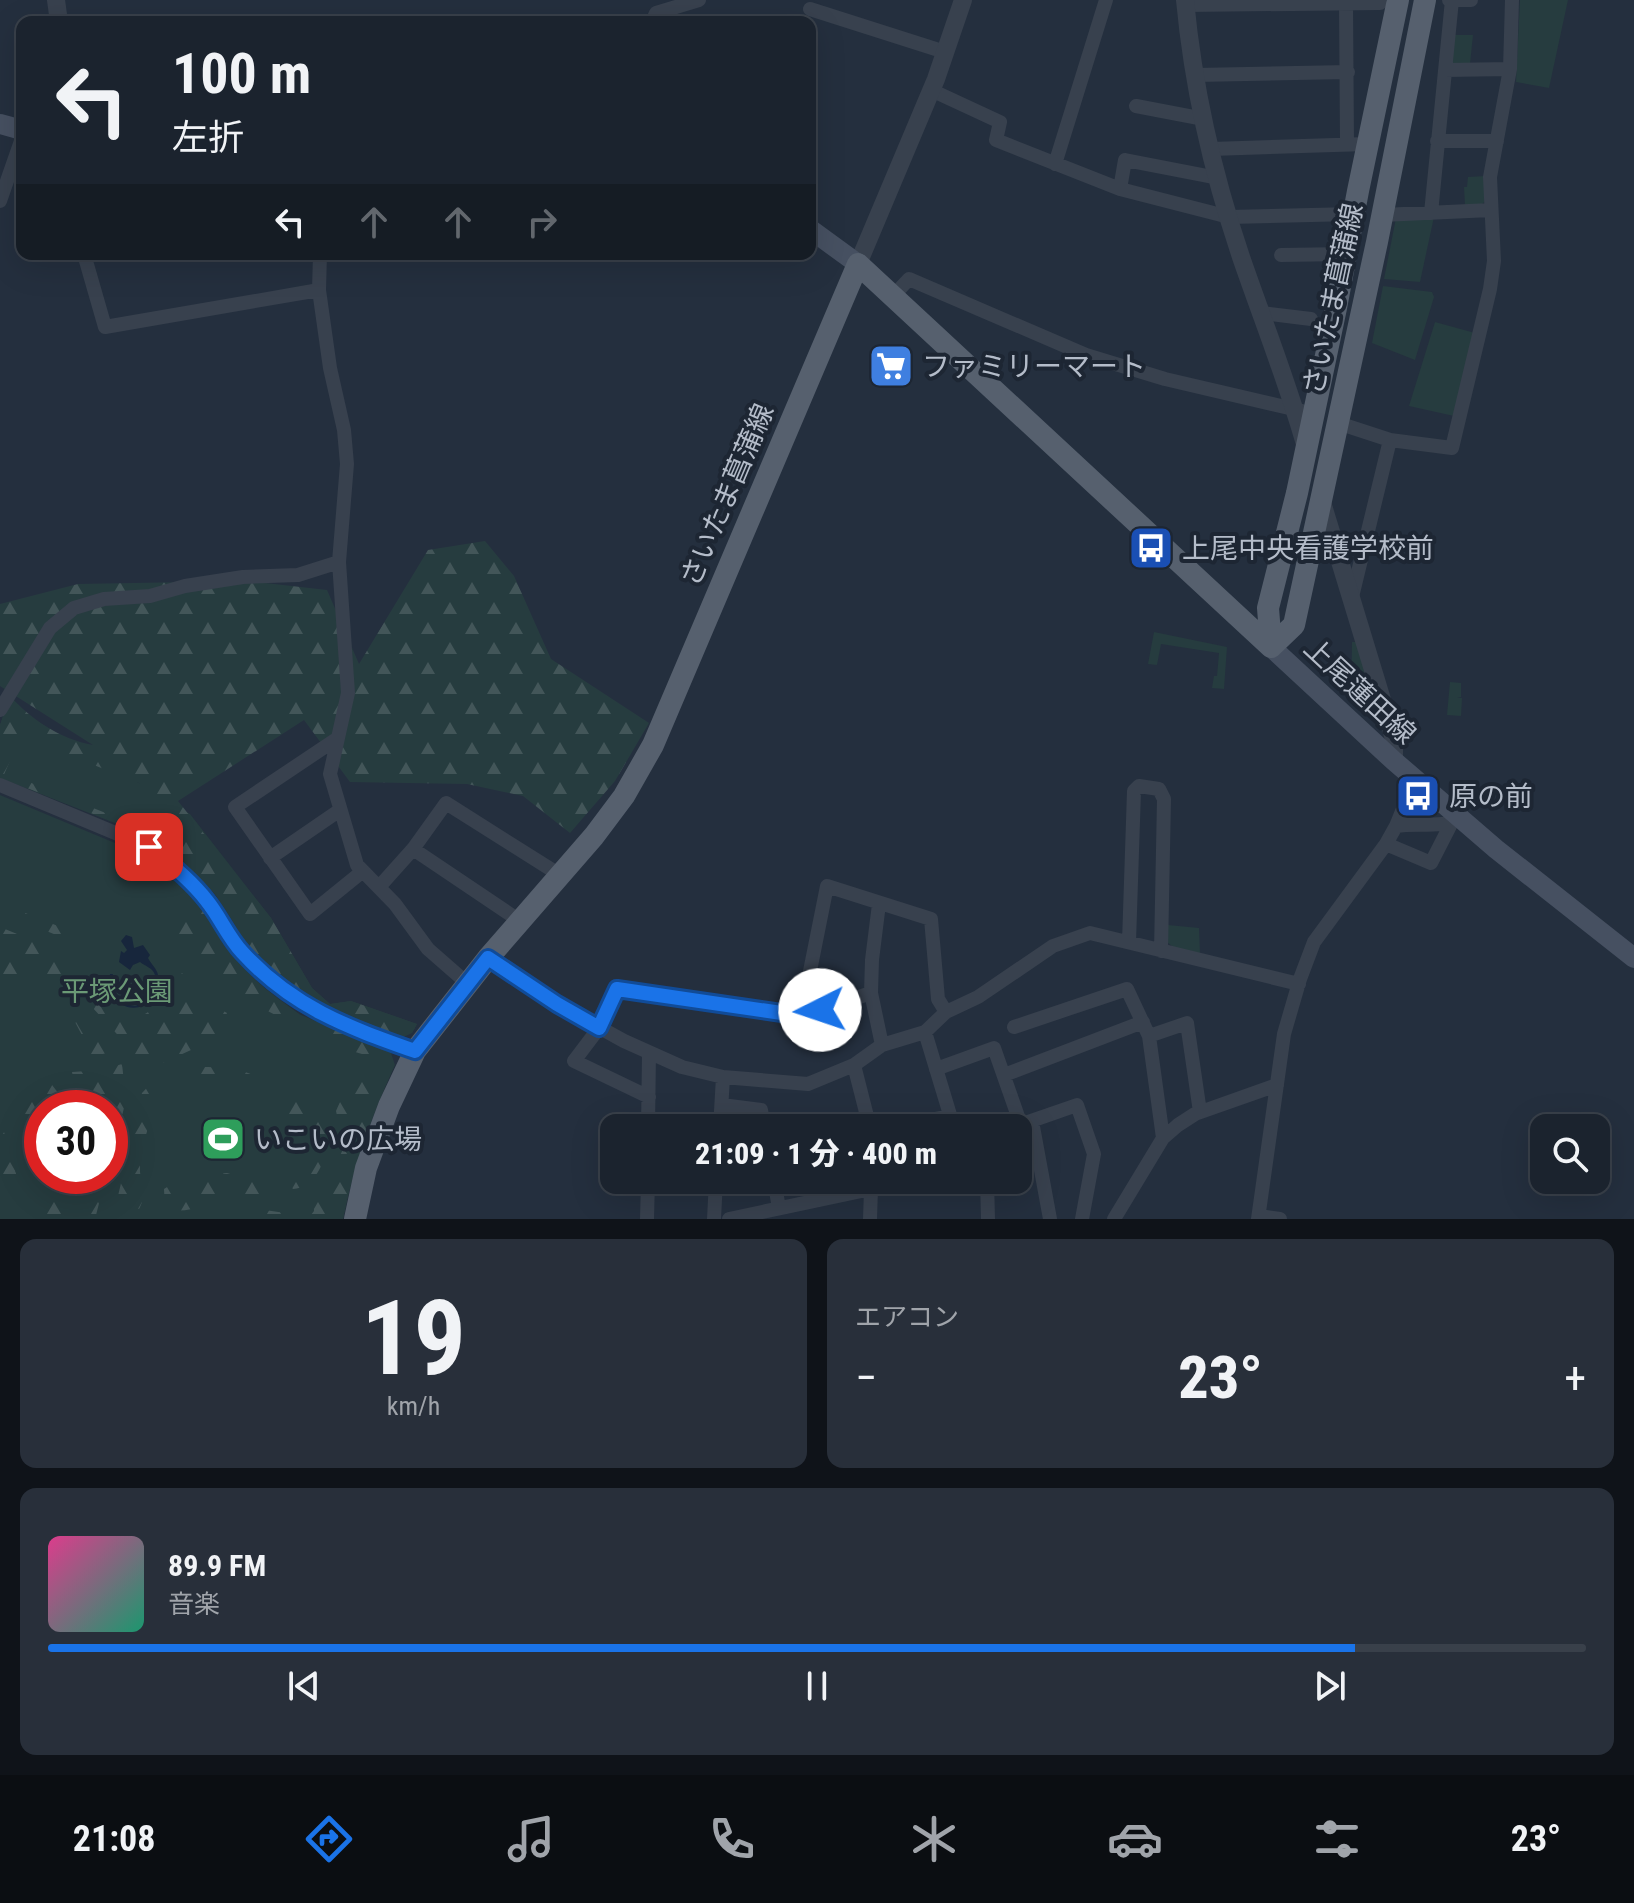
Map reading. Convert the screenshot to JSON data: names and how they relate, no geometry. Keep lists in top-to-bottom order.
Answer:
{
  "streets": {
    "main road": ["さいたま菖蒲線", "上尾蓮田線"]
  },
  "crossings": [
    ["さいたま菖蒲線", "上尾蓮田線"]
  ],
  "parks": ["平塚公園"],
  "places": {
    "supermarket": ["ファミリーマート"],
    "bus stop": ["上尾中央看護学校前", "原の前"],
    "sports": ["いこいの広場"]
  },
  "page": {
    "turn": ["100 m", "左折"],
    "limit": "30",
    "trip": "21:09 · 1 分 · 400 m",
    "tile": [
      ["19", "km/h"],
      "エアコン"
    ],
    "heat": ["−", "23°", "+"],
    "song": ["89.9 FM", "音楽"],
    "tabs": ["21:08", "23°"]
  }
}
